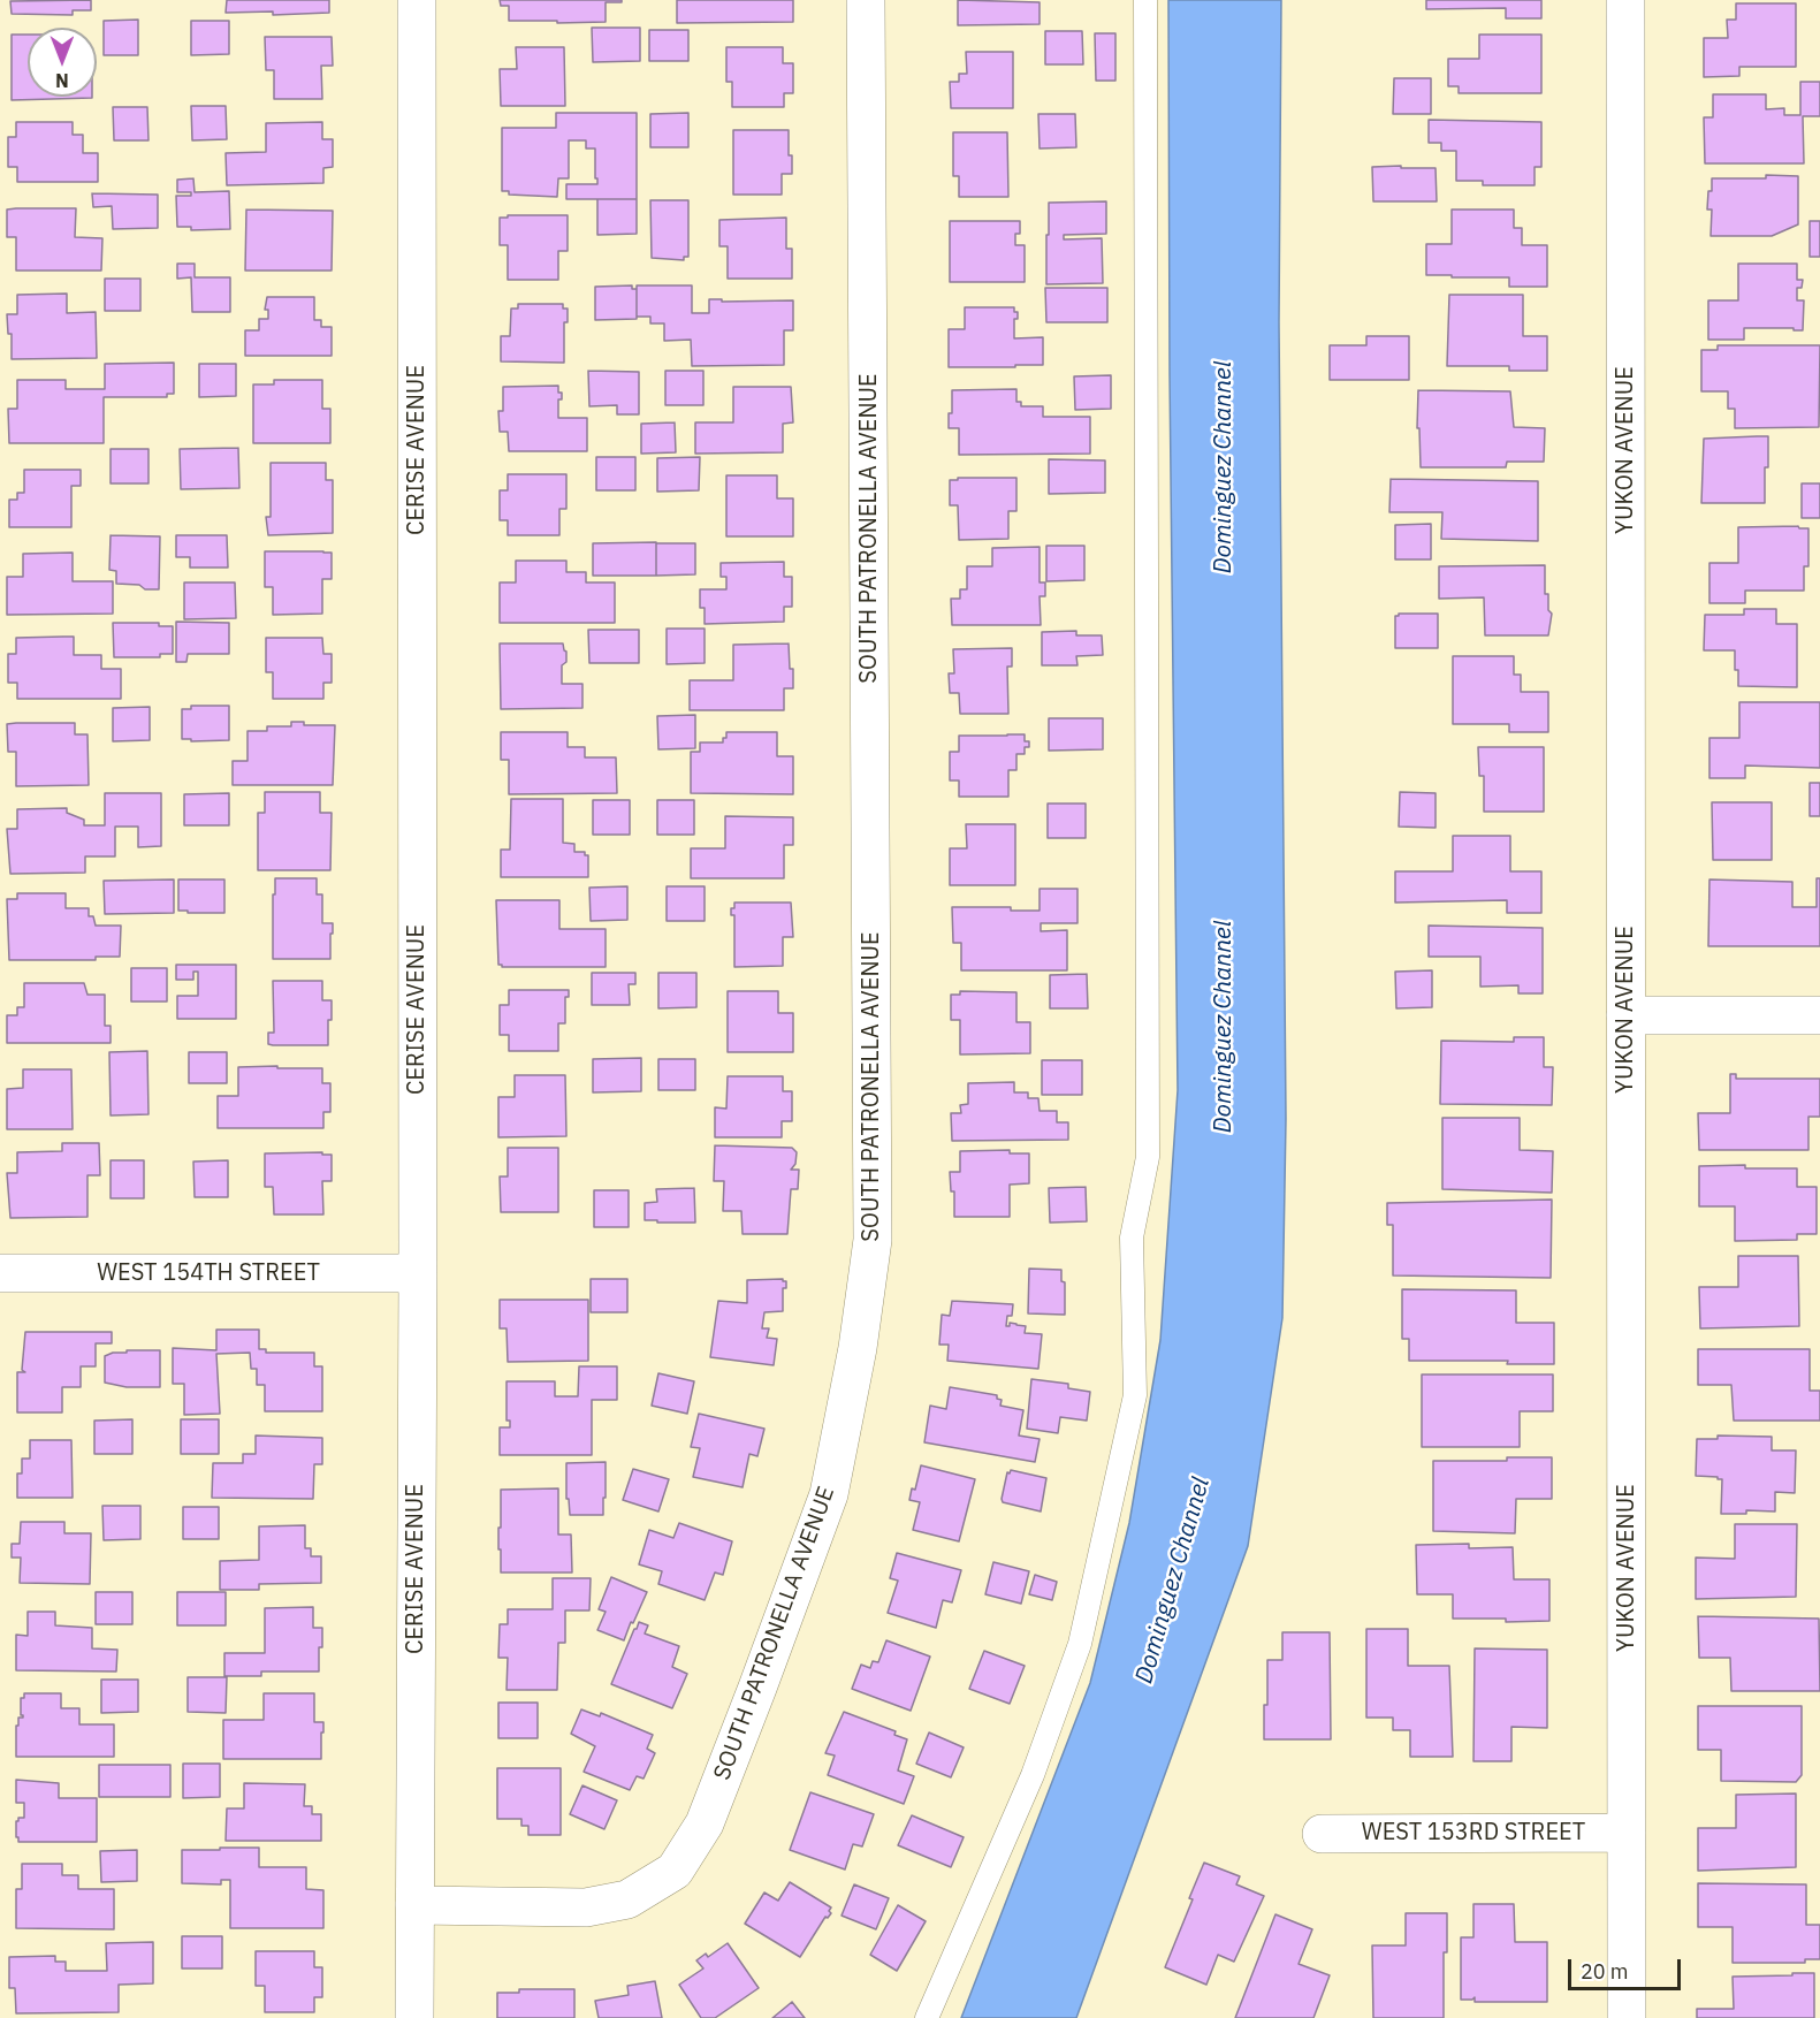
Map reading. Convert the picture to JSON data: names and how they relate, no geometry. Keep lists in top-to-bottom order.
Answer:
{
  "streets": {
    "street": [
      "CERISE AVENUE",
      "YUKON AVENUE",
      "SOUTH PATRONELLA AVENUE",
      "WEST 154TH STREET",
      "WEST 153RD STREET"
    ]
  },
  "crossings": [
    ["CERISE AVENUE", "SOUTH PATRONELLA AVENUE"],
    ["CERISE AVENUE", "WEST 154TH STREET"],
    ["YUKON AVENUE", "WEST 153RD STREET"]
  ],
  "water": ["Dominguez Channel"],
  "scale_bar": "20 m",
  "north": "bottom"
}
